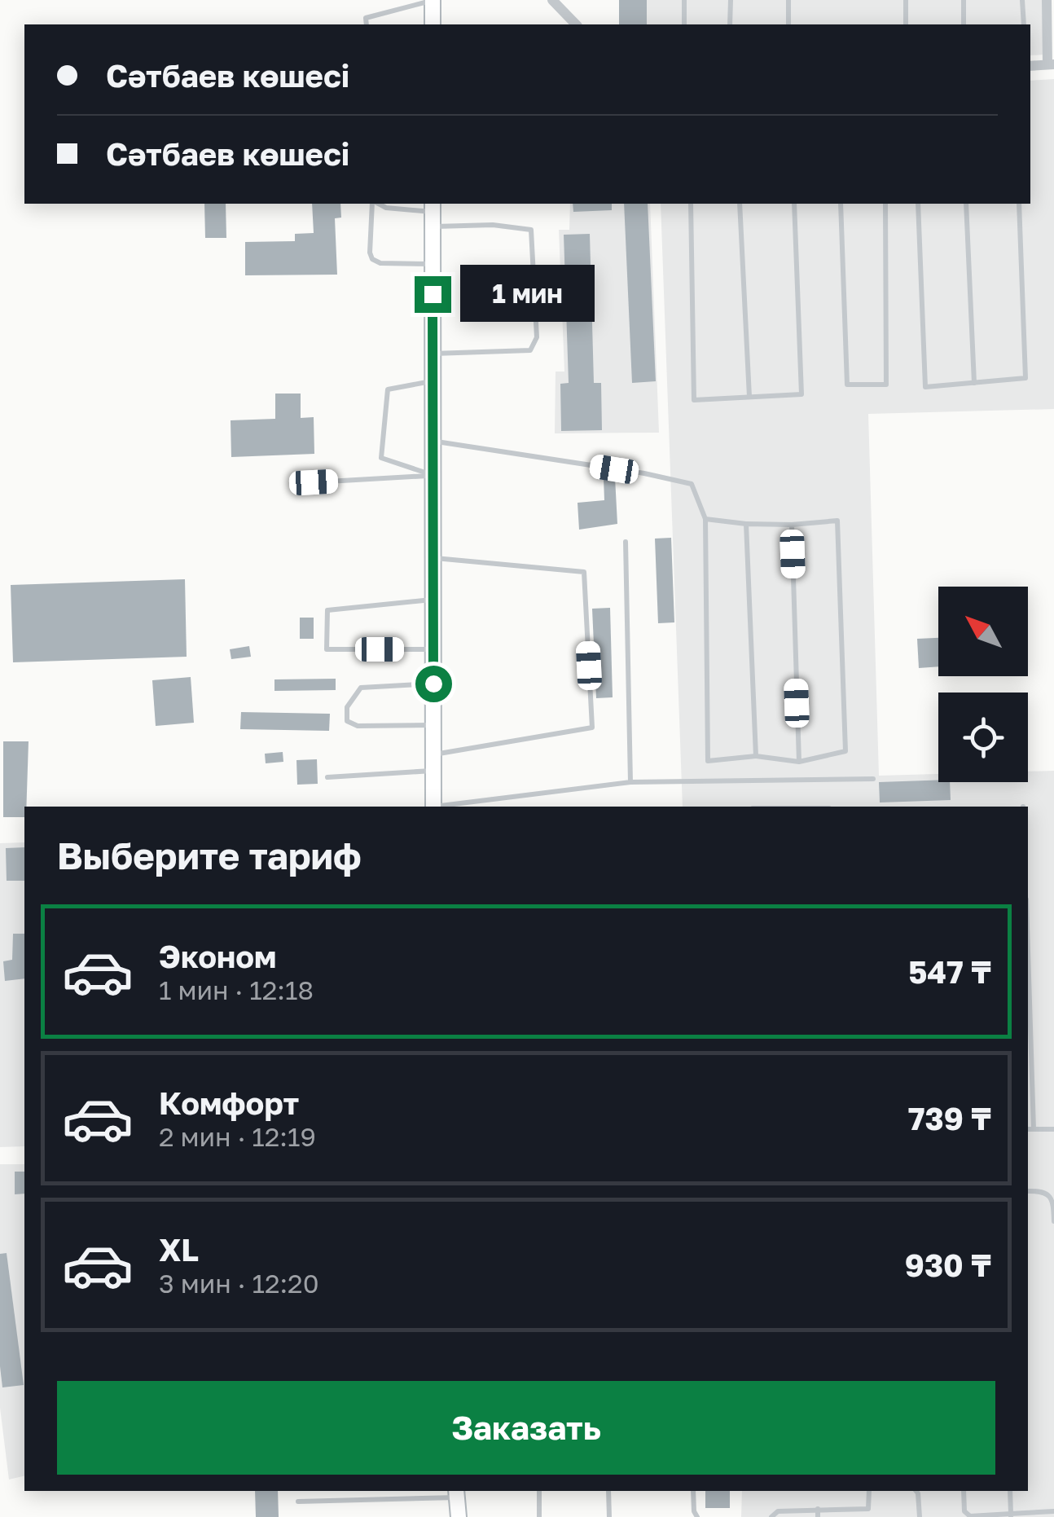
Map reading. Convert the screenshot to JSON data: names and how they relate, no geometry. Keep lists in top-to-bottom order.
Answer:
{
  "north": "top left",
  "page": {
    "banner": ["Сәтбаев көшесі", "Сәтбаев көшесі"],
    "bubble": "1 мин",
    "heading": "Выберите тариф",
    "list": [
      {
        "name": "Эконом",
        "note": "1 мин · 12:18",
        "value": "547 ₸"
      },
      {
        "name": "Комфорт",
        "note": "2 мин · 12:19",
        "value": "739 ₸"
      },
      {
        "name": "XL",
        "note": "3 мин · 12:20",
        "value": "930 ₸"
      }
    ],
    "buttons": "Заказать"
  }
}
